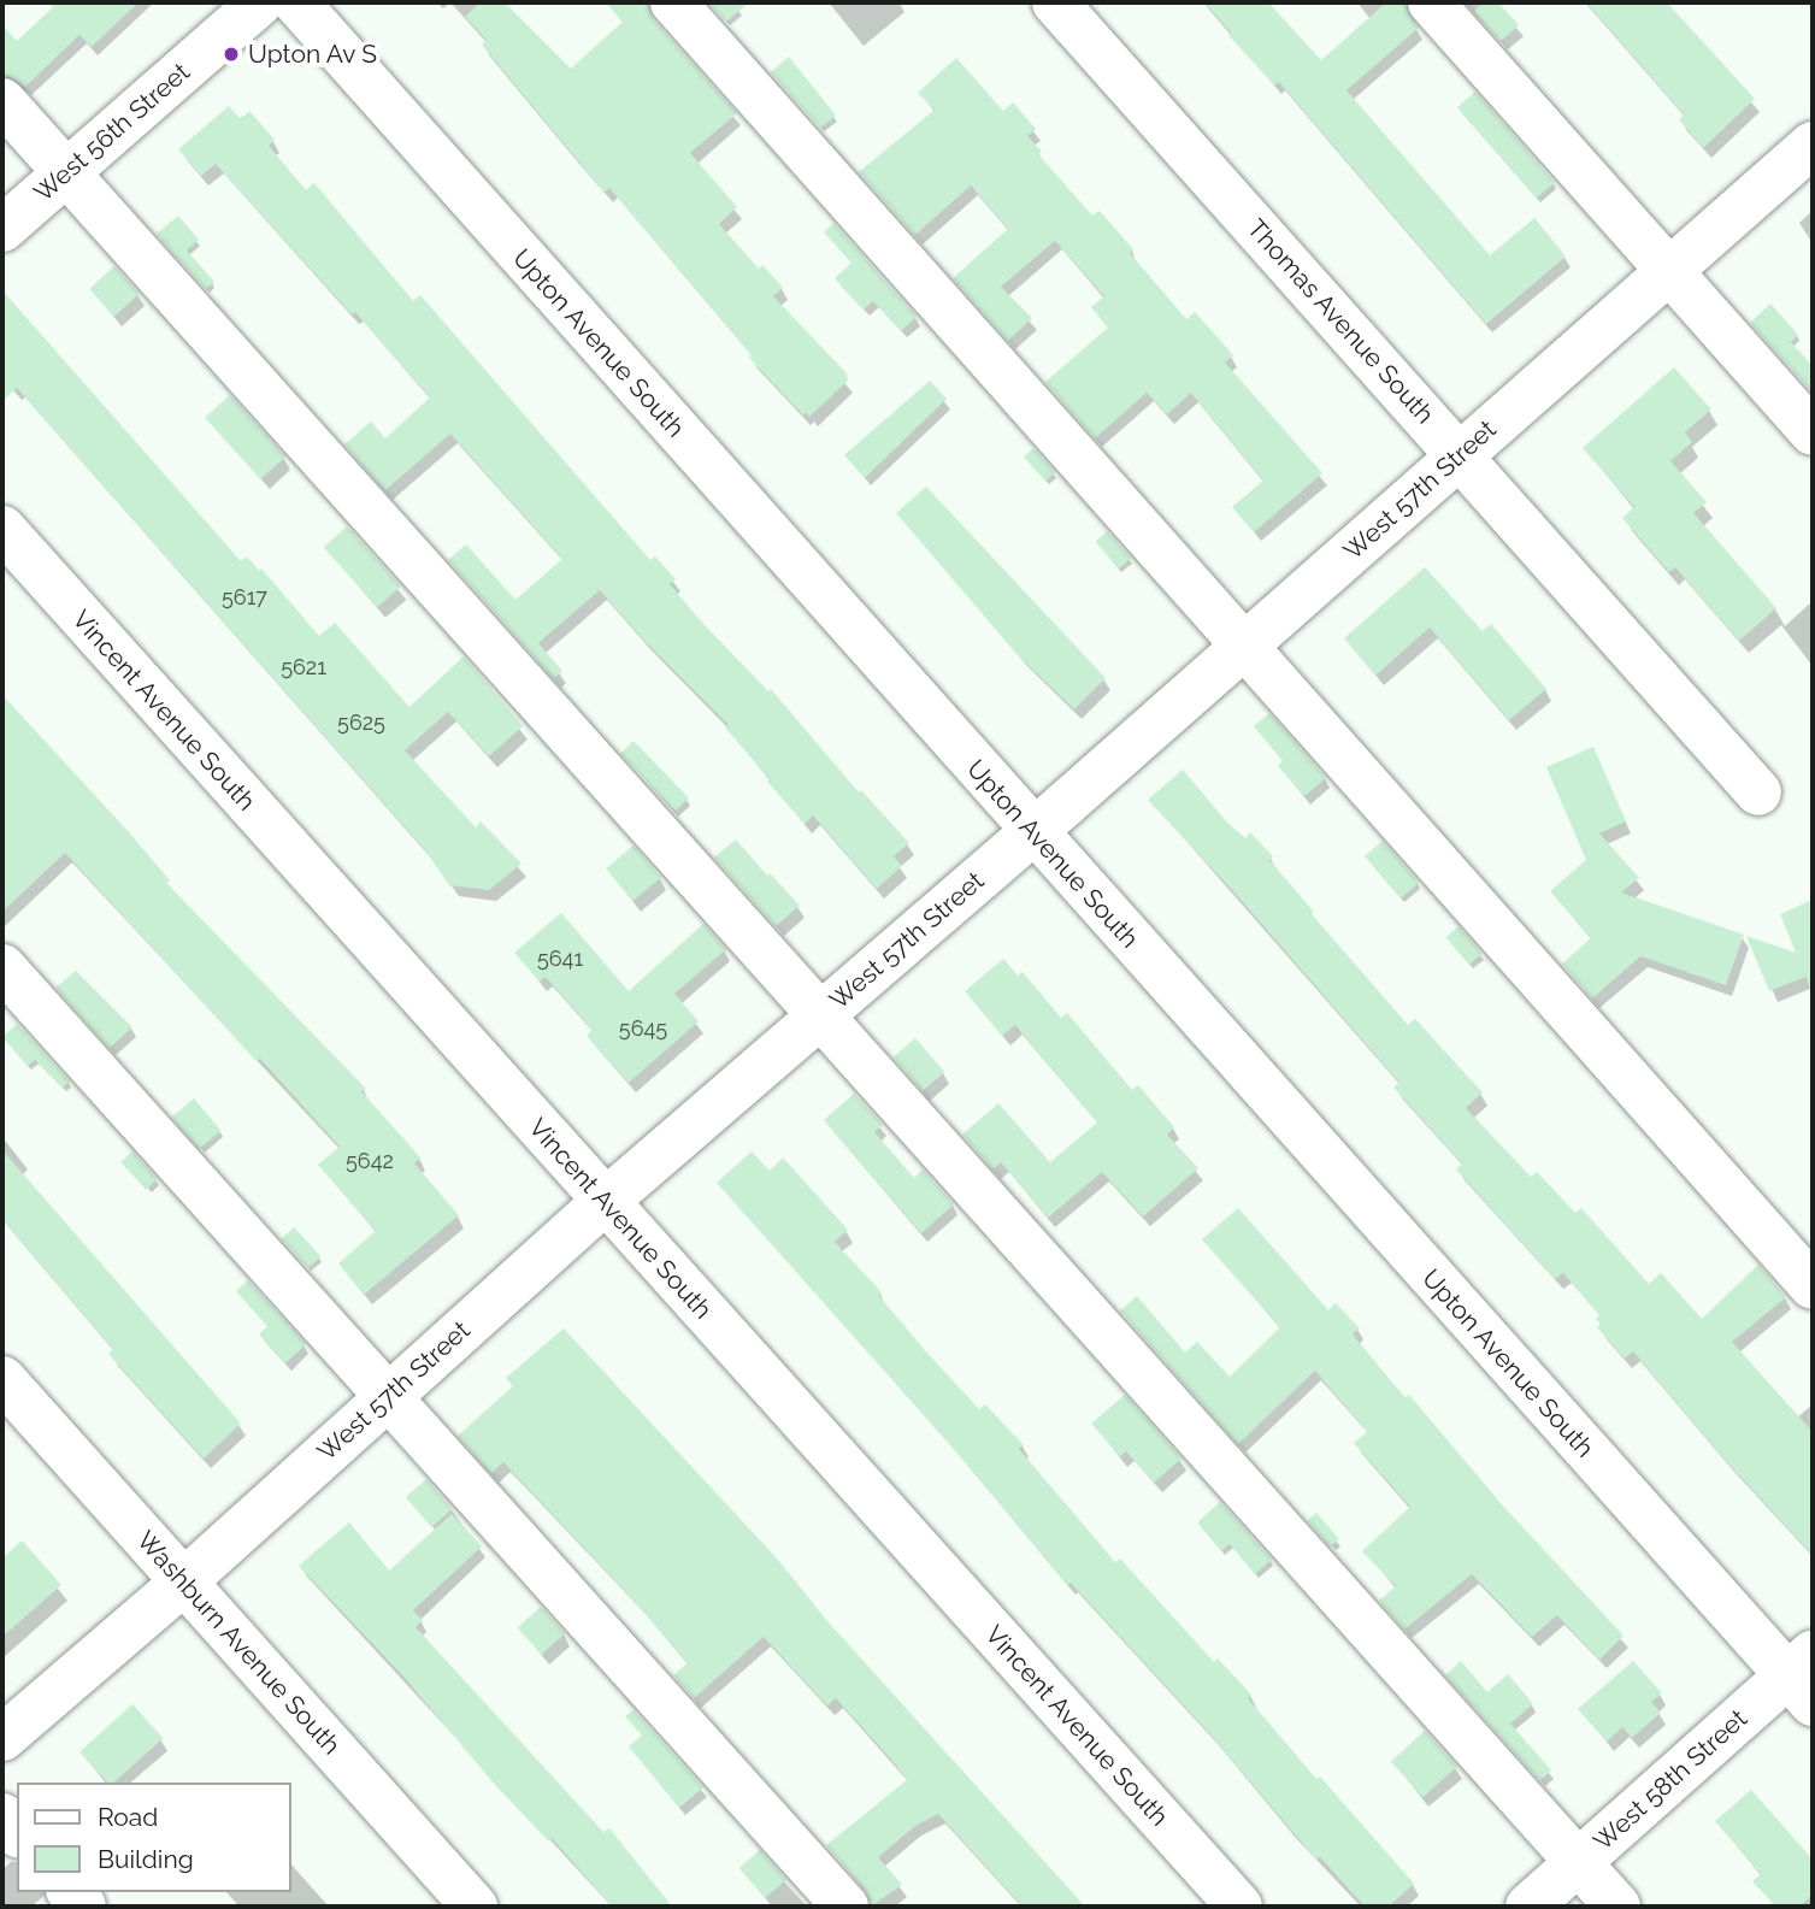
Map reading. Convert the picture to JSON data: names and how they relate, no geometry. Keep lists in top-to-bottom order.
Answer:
{
  "streets": {
    "street": [
      "West 56th Street",
      "Thomas Avenue South",
      "Upton Avenue South",
      "West 57th Street",
      "Vincent Avenue South",
      "Washburn Avenue South",
      "West 58th Street"
    ]
  },
  "crossings": [
    ["Thomas Avenue South", "West 57th Street"],
    ["Upton Avenue South", "West 57th Street"],
    ["Upton Avenue South", "West 58th Street"],
    ["West 57th Street", "Vincent Avenue South"],
    ["West 57th Street", "Washburn Avenue South"]
  ],
  "places": ["Upton Av S"],
  "house_numbers": [
    "5617",
    "5621",
    "5625",
    "5641",
    "5645",
    "5642"
  ],
  "legend": ["Road", "Building"]
}
